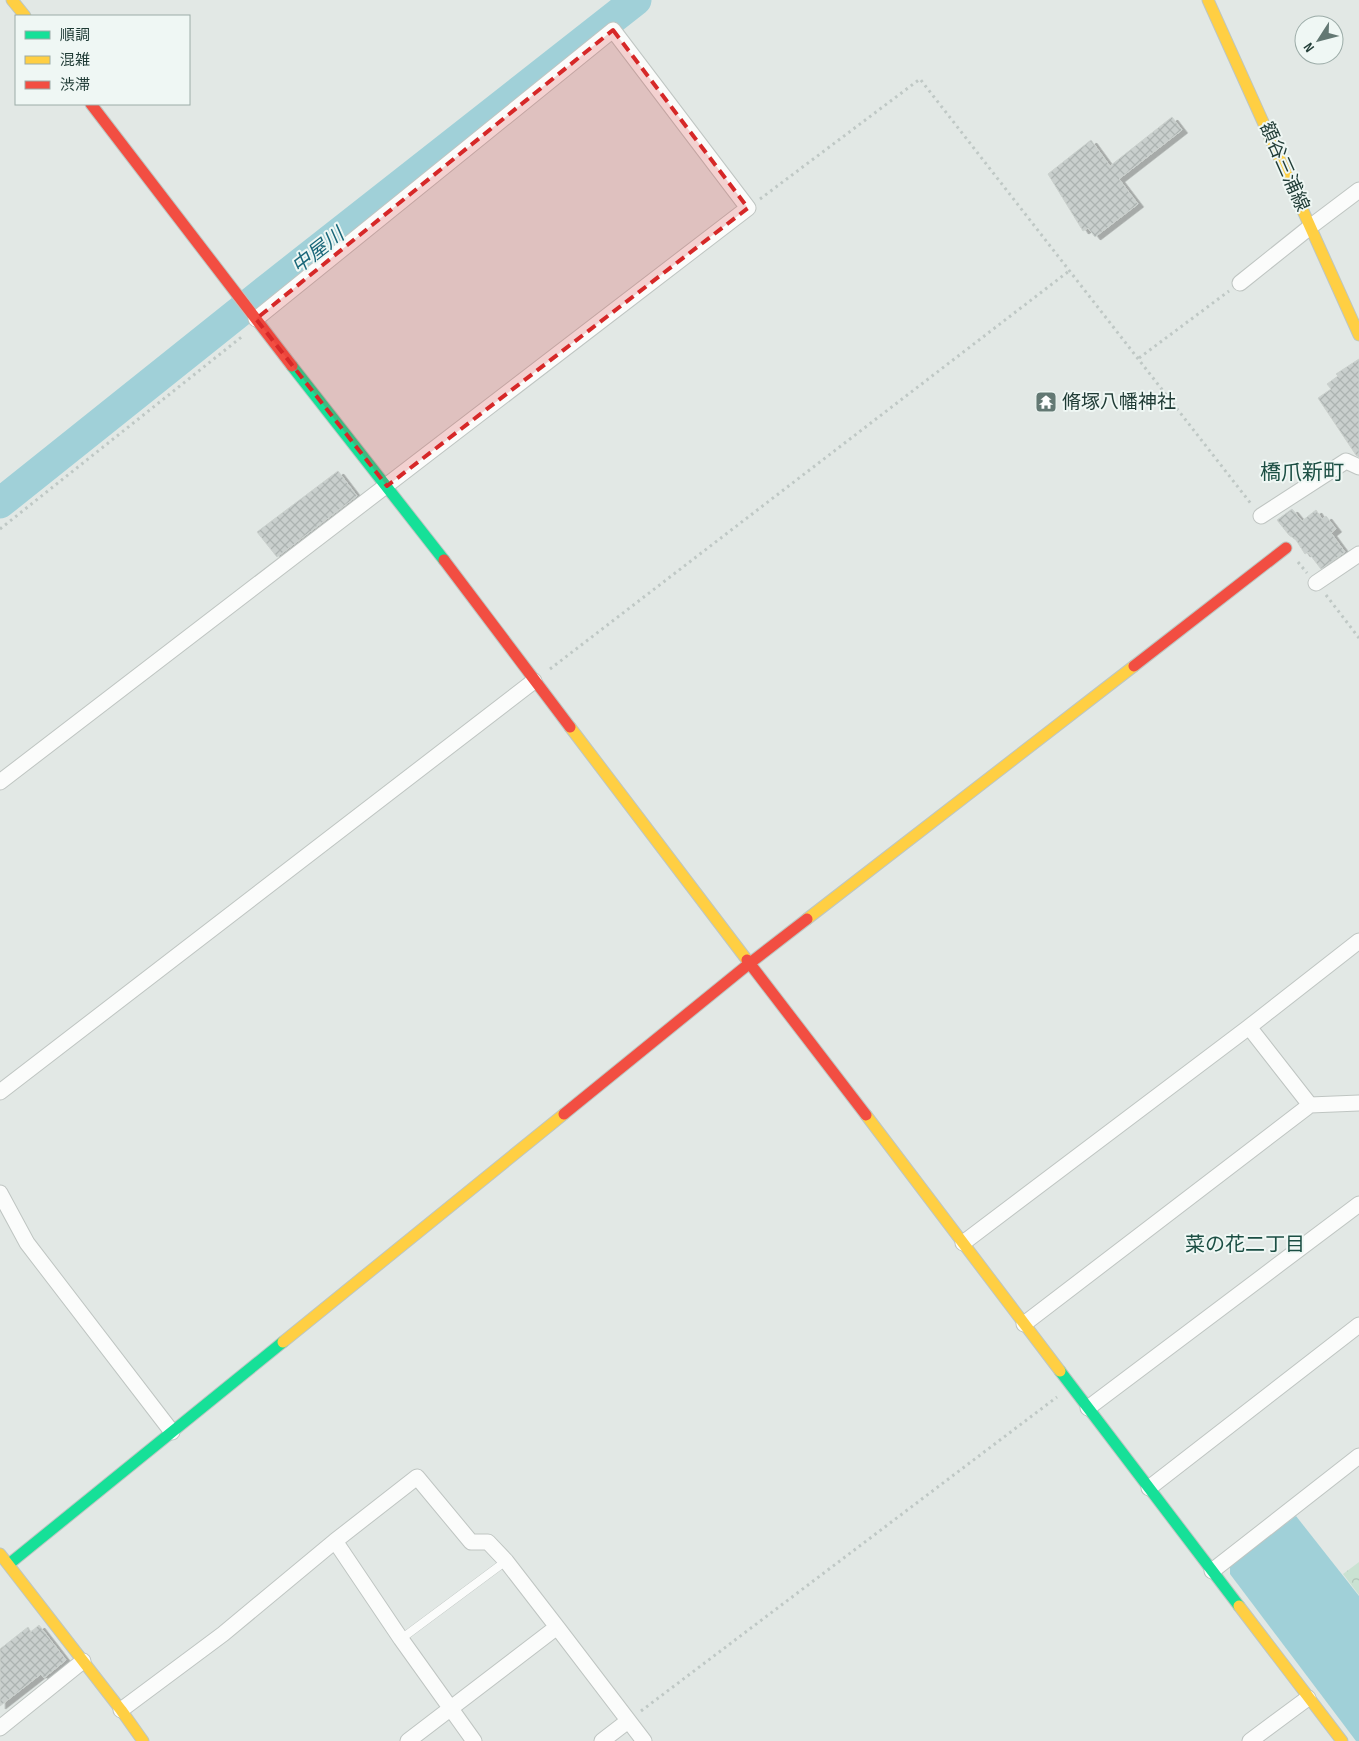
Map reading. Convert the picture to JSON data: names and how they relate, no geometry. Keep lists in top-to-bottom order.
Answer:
{
  "streets": {
    "street": ["額谷三浦線"]
  },
  "districts": ["橋爪新町", "菜の花二丁目"],
  "water": ["中屋川"],
  "places": {
    "temple": ["脩塚八幡神社"]
  },
  "legend": ["順調", "混雑", "渋滞"],
  "north": "bottom left"
}
